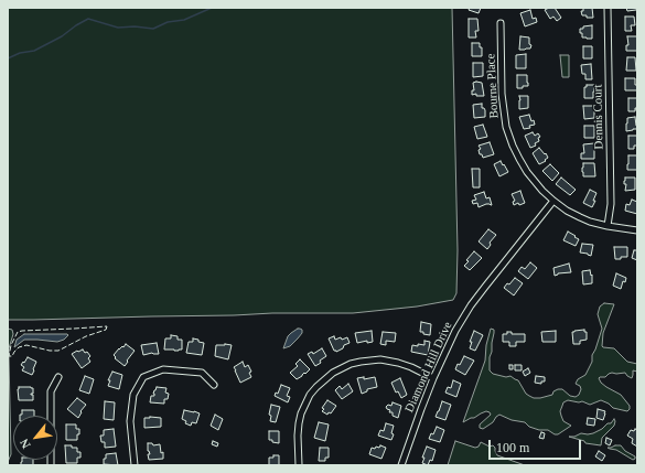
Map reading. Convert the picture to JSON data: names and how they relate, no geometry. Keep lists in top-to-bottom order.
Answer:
{
  "streets": {
    "street": ["Bourne Place", "Dennis Court", "Diamond Hill Drive"]
  },
  "crossings": [
    ["Bourne Place", "Dennis Court"],
    ["Bourne Place", "Diamond Hill Drive"]
  ],
  "scale_bar": "100 m",
  "north": "bottom left"
}
